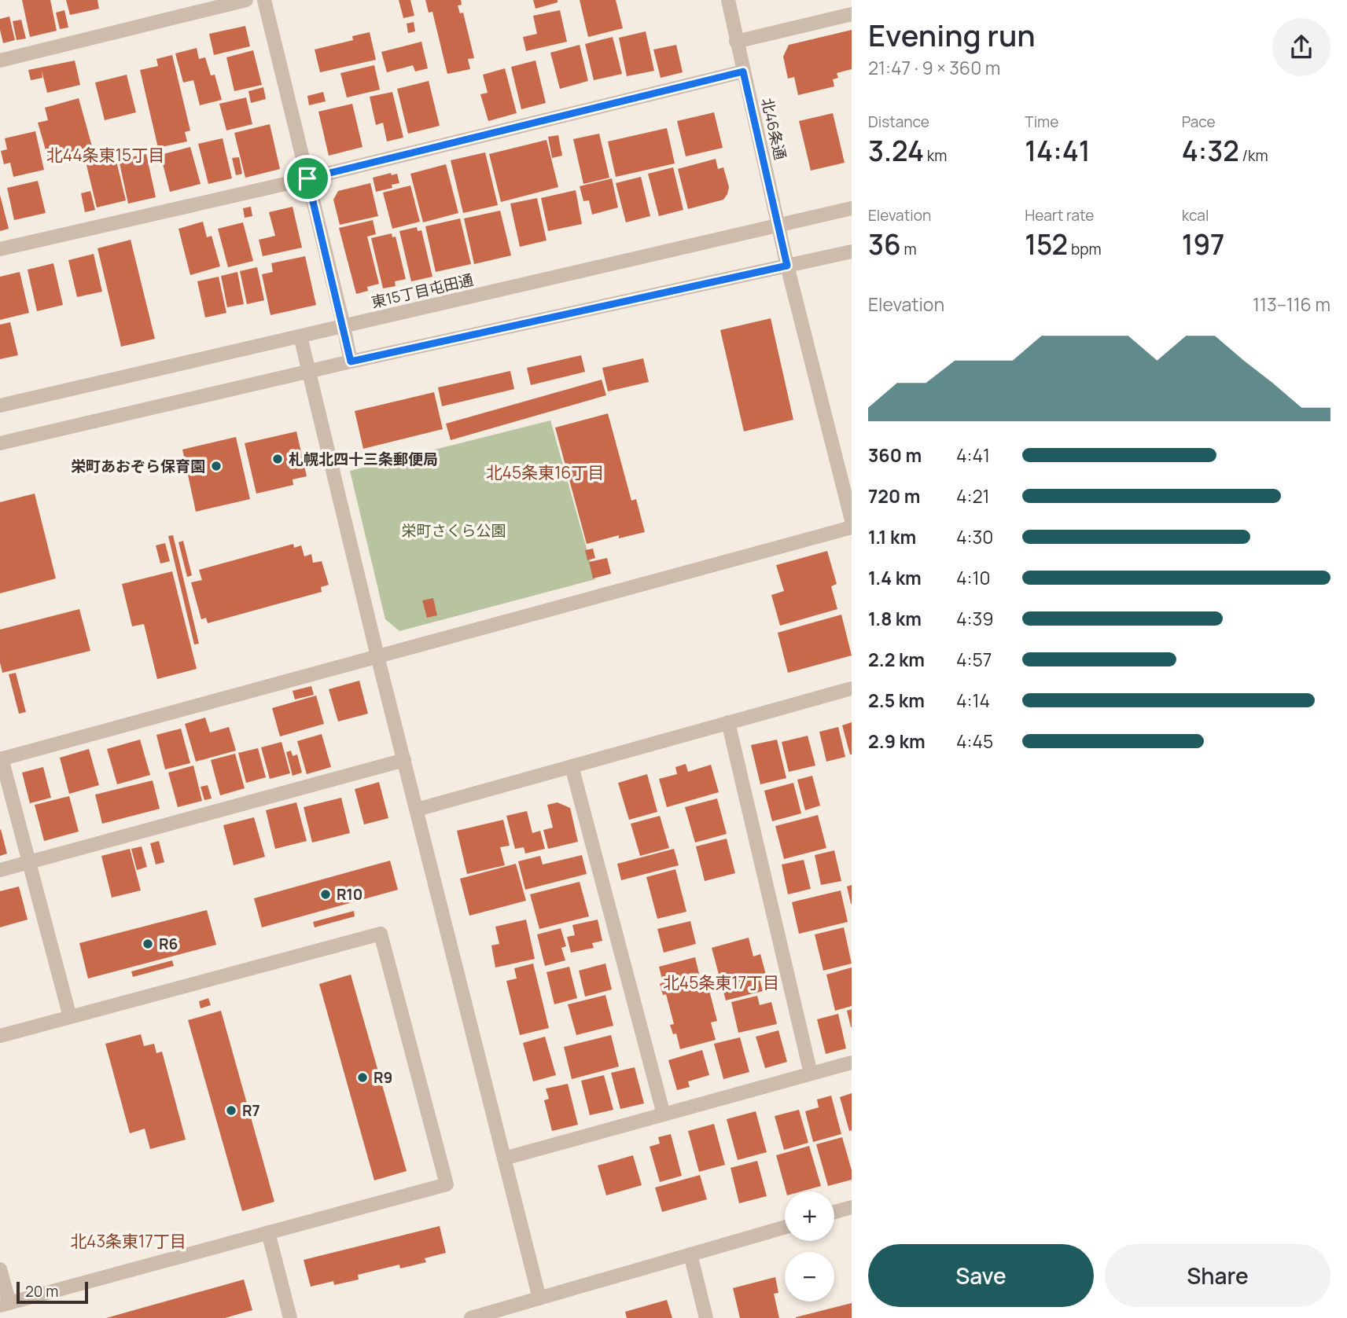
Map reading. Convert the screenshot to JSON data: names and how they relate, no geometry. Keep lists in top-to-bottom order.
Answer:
{
  "streets": {
    "street": ["北46条通", "東15丁目屯田通"]
  },
  "crossings": [
    ["北46条通", "東15丁目屯田通"]
  ],
  "districts": [
    "北44条東15丁目",
    "北45条東16丁目",
    "北45条東17丁目",
    "北43条東17丁目"
  ],
  "parks": ["栄町さくら公園"],
  "places": [
    "札幌北四十三条郵便局",
    "栄町あおぞら保育園",
    "R10",
    "R6",
    "R9",
    "R7"
  ],
  "scale_bar": "20 m",
  "page": {
    "heading": ["Evening run", "21:47 · 9 × 360 m"],
    "stats": [
      ["Distance", "3.24 km"],
      ["Time", "14:41"],
      ["Pace", "4:32 /km"],
      ["Elevation", "36 m"],
      ["Heart rate", "152 bpm"],
      ["kcal", "197"]
    ],
    "chart": ["Elevation", "113–116 m"],
    "list": [
      {
        "name": "360 m",
        "note": "4:41"
      },
      {
        "name": "720 m",
        "note": "4:21"
      },
      {
        "name": "1.1 km",
        "note": "4:30"
      },
      {
        "name": "1.4 km",
        "note": "4:10"
      },
      {
        "name": "1.8 km",
        "note": "4:39"
      },
      {
        "name": "2.2 km",
        "note": "4:57"
      },
      {
        "name": "2.5 km",
        "note": "4:14"
      },
      {
        "name": "2.9 km",
        "note": "4:45"
      }
    ],
    "map_buttons": ["+", "−"],
    "buttons": ["Save", "Share"],
    "scale": "20 m"
  }
}
